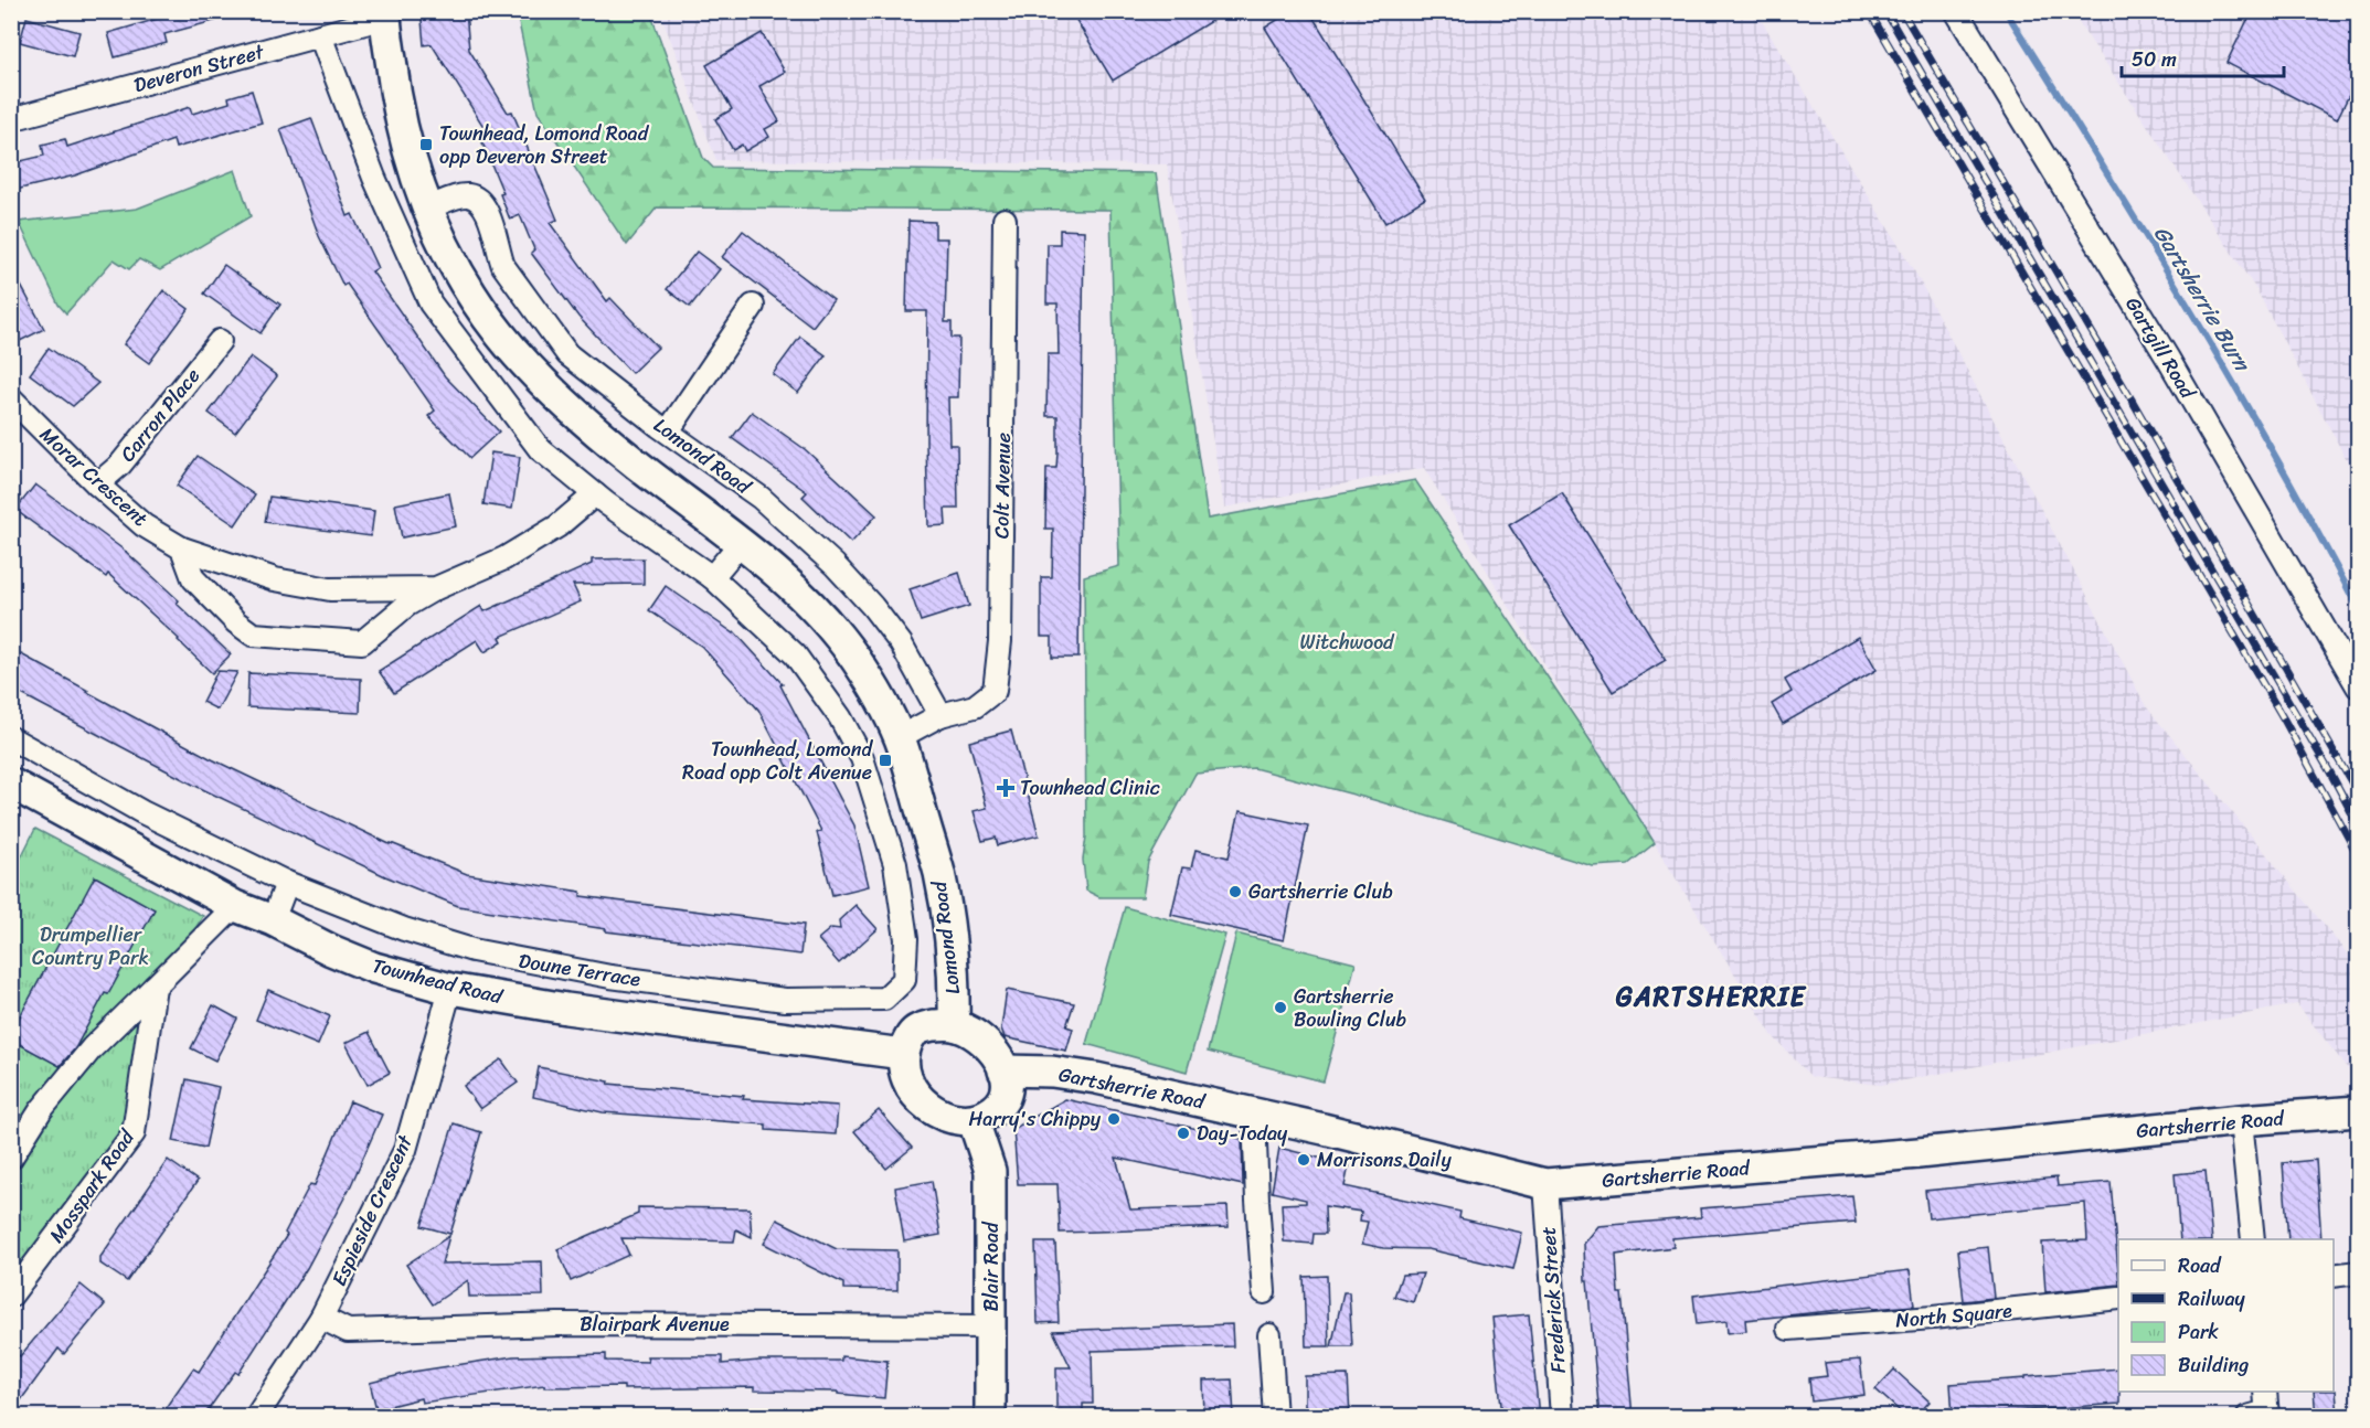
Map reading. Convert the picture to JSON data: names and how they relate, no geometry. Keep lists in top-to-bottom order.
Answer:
{
  "streets": {
    "street": [
      "Deveron Street",
      "Gartgill Road",
      "Carron Place",
      "Lomond Road",
      "Morar Crescent",
      "Colt Avenue",
      "Doune Terrace",
      "Townhead Road",
      "Gartsherrie Road",
      "Mosspark Road",
      "Espieside Crescent",
      "Blair Road",
      "Frederick Street",
      "North Square",
      "Blairpark Avenue"
    ]
  },
  "crossings": [
    ["Deveron Street", "Lomond Road"],
    ["Carron Place", "Morar Crescent"],
    ["Lomond Road", "Morar Crescent"],
    ["Lomond Road", "Colt Avenue"],
    ["Lomond Road", "Doune Terrace"],
    ["Lomond Road", "Townhead Road"],
    ["Lomond Road", "Gartsherrie Road"],
    ["Lomond Road", "Blair Road"],
    ["Townhead Road", "Gartsherrie Road"],
    ["Townhead Road", "Espieside Crescent"],
    ["Townhead Road", "Blair Road"],
    ["Gartsherrie Road", "Blair Road"],
    ["Gartsherrie Road", "Frederick Street"],
    ["Espieside Crescent", "Blairpark Avenue"],
    ["Blair Road", "Blairpark Avenue"]
  ],
  "districts": ["GARTSHERRIE"],
  "water": ["Gartsherrie Burn"],
  "parks": ["Witchwood", "Drumpellier Country Park"],
  "places": {
    "transit": ["Townhead, Lomond Road opp Deveron Street", "Townhead, Lomond Road opp Colt Avenue"],
    "health": ["Townhead Clinic"],
    "other": [
      "Gartsherrie Club",
      "Gartsherrie Bowling Club",
      "Harry's Chippy",
      "Day-Today",
      "Morrisons Daily"
    ]
  },
  "legend": [
    "Road",
    "Railway",
    "Park",
    "Building"
  ],
  "scale_bar": "50 m"
}
